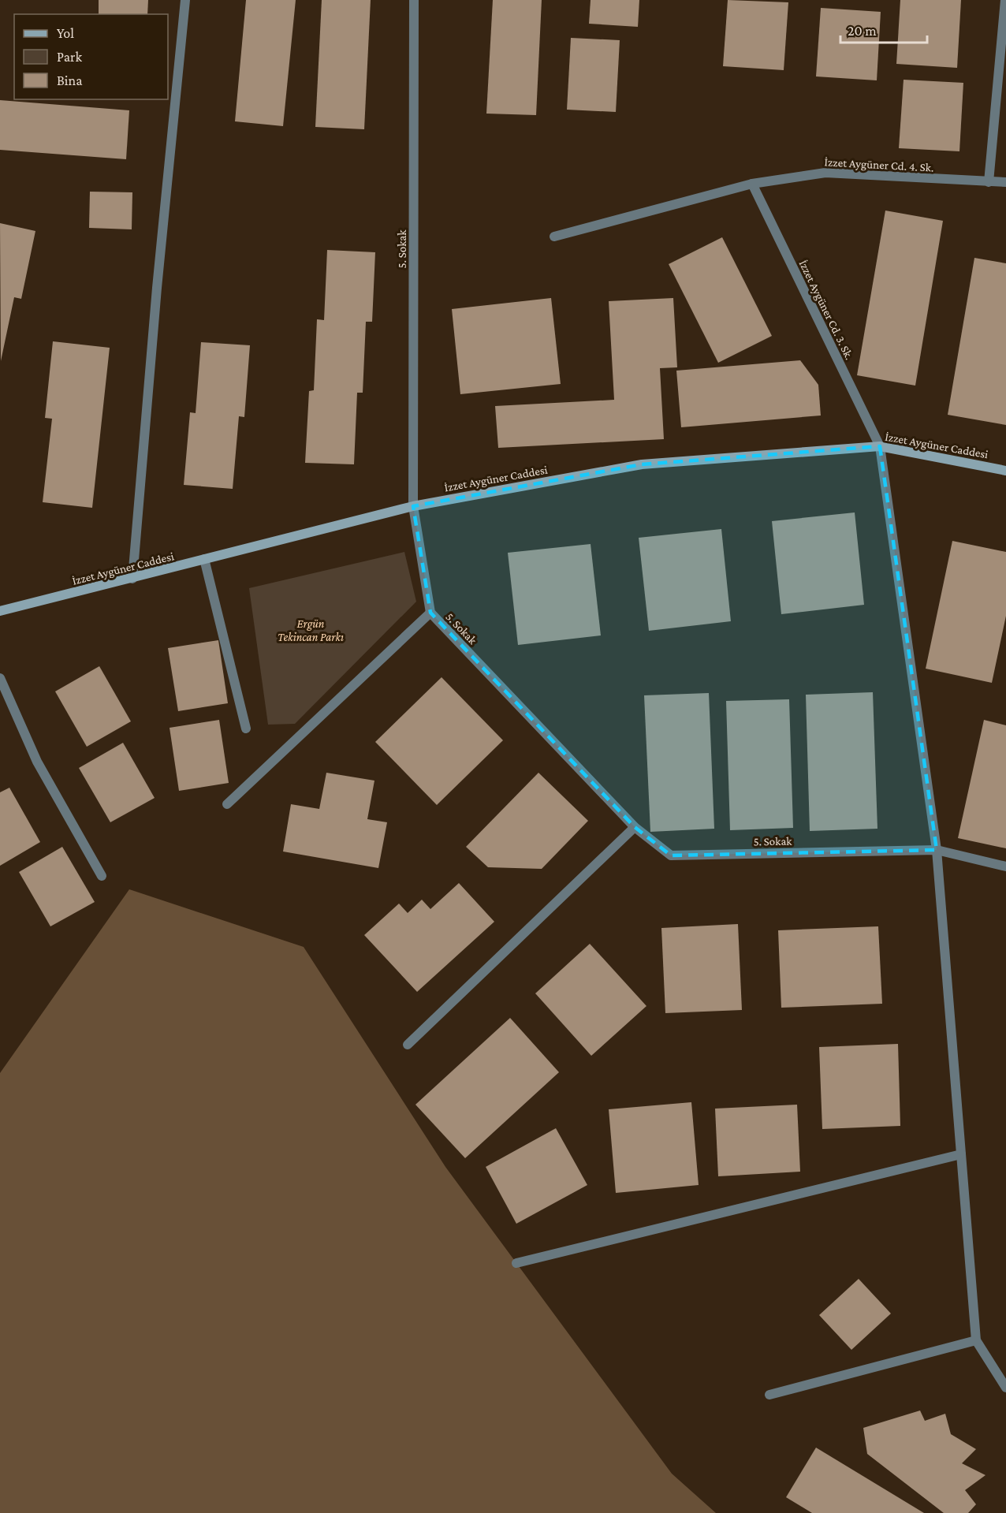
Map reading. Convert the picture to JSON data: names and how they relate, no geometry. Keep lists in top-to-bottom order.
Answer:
{
  "streets": {
    "street": [
      "İzzet Aygüner Cd. 4. Sk.",
      "5. Sokak",
      "İzzet Aygüner Cd. 3. Sk.",
      "İzzet Aygüner Caddesi"
    ]
  },
  "crossings": [
    ["İzzet Aygüner Cd. 4. Sk.", "İzzet Aygüner Cd. 3. Sk."],
    ["5. Sokak", "İzzet Aygüner Cd. 3. Sk."],
    ["5. Sokak", "İzzet Aygüner Caddesi"],
    ["İzzet Aygüner Cd. 3. Sk.", "İzzet Aygüner Caddesi"]
  ],
  "parks": ["Ergün Tekincan Parkı"],
  "legend": ["Yol", "Park", "Bina"],
  "scale_bar": "20 m"
}
